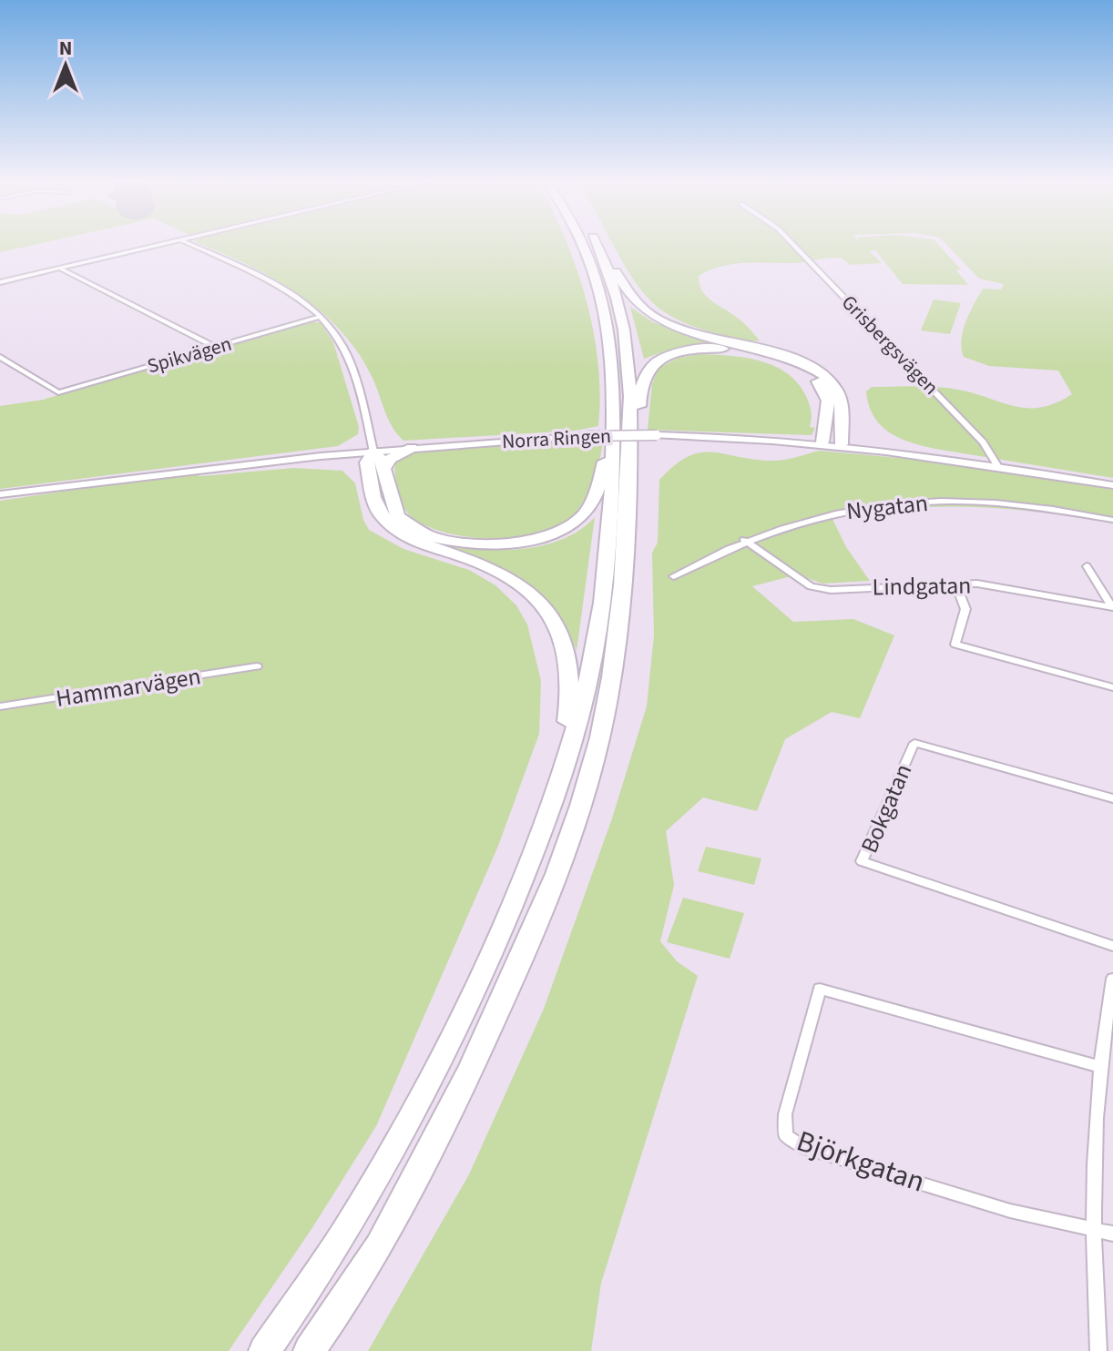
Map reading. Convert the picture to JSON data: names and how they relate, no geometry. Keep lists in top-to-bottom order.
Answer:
{
  "streets": {
    "main road": ["Norra Ringen"],
    "street": [
      "Grisbergsvägen",
      "Spikvägen",
      "Nygatan",
      "Lindgatan",
      "Hammarvägen",
      "Bokgatan",
      "Björkgatan"
    ]
  },
  "crossings": [
    ["Grisbergsvägen", "Norra Ringen"],
    ["Nygatan", "Lindgatan"]
  ],
  "north": "top"
}
